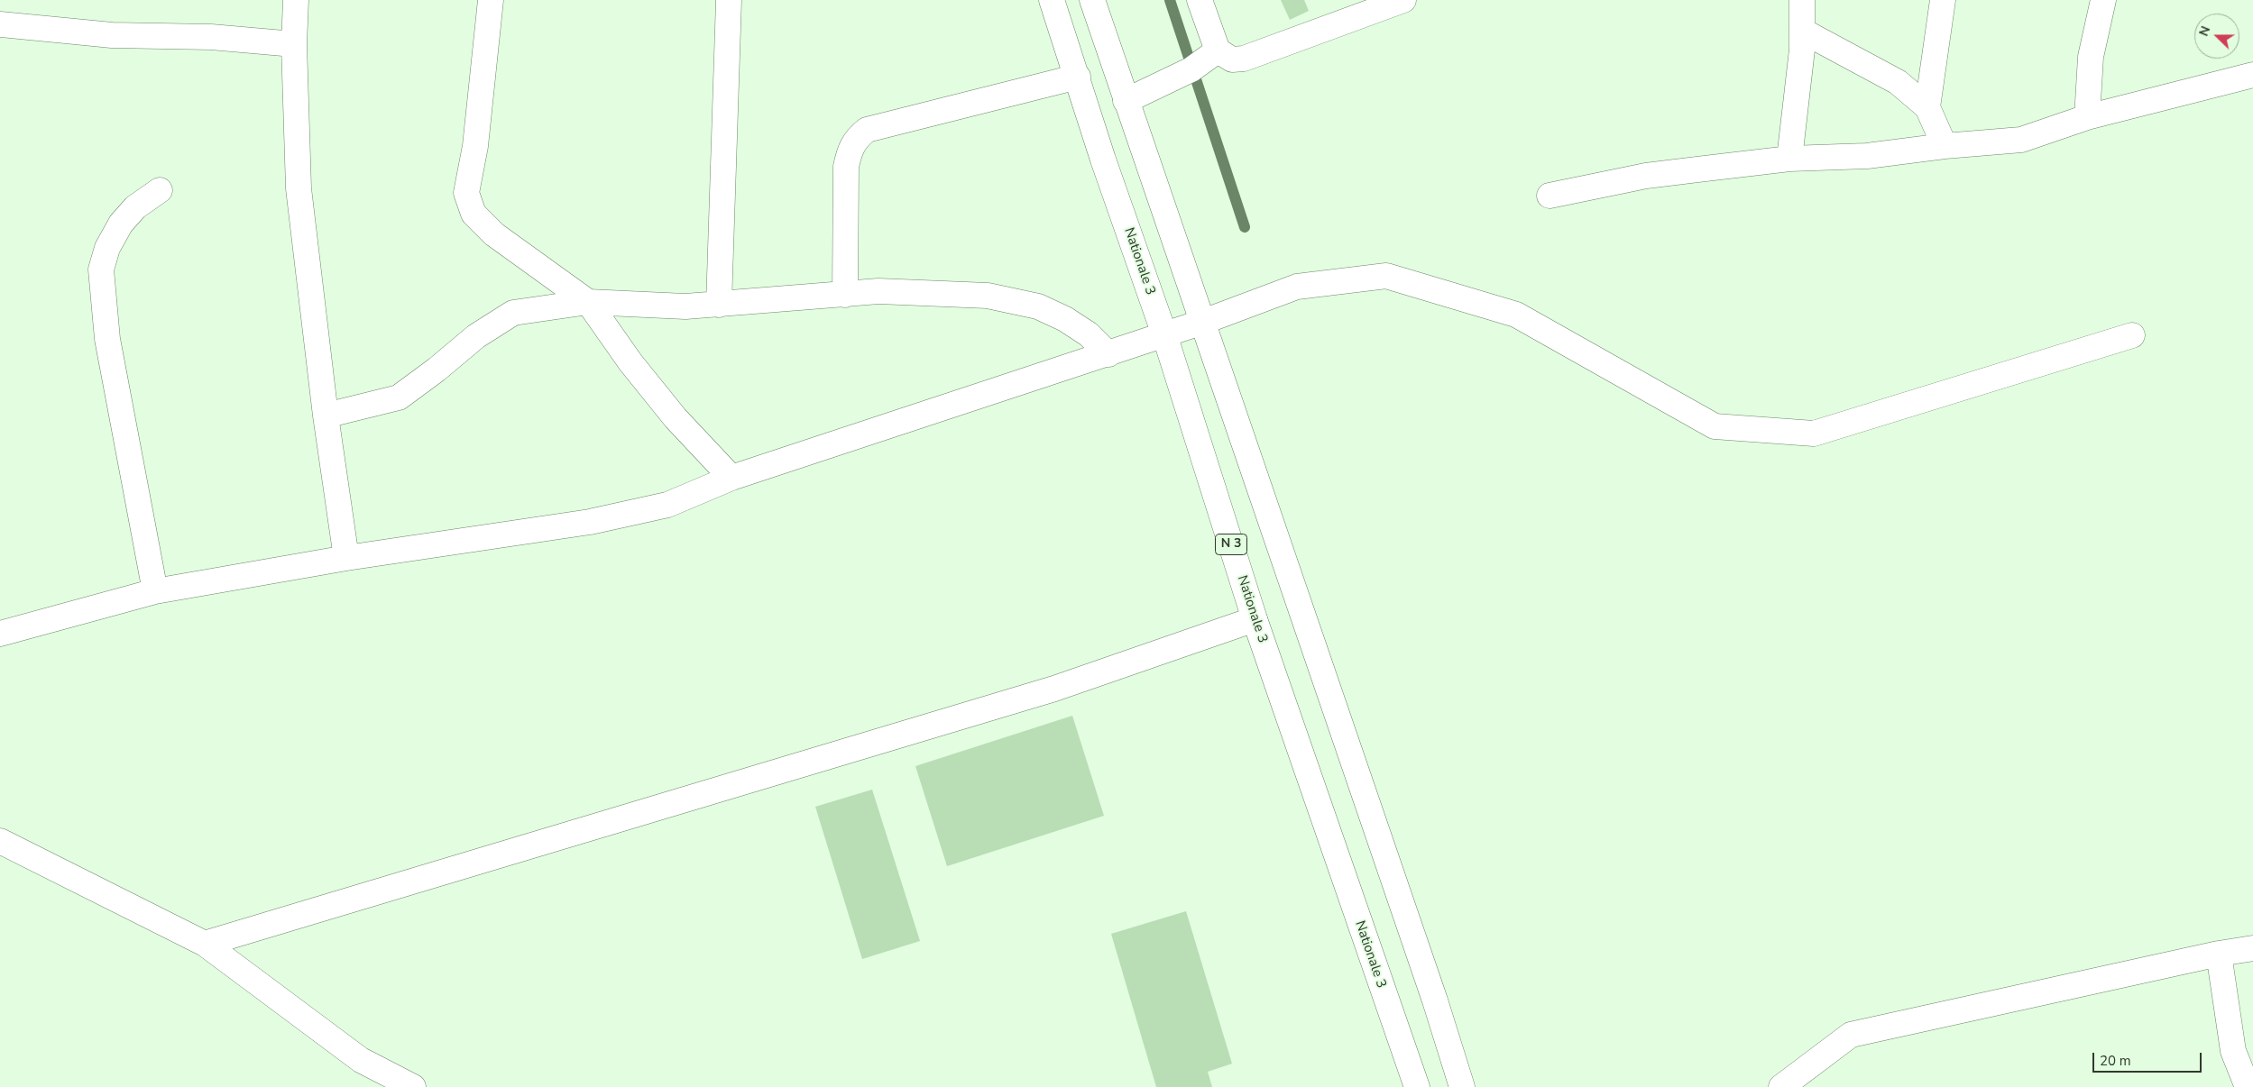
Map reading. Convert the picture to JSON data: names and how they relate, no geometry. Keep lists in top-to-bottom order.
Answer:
{
  "streets": {
    "street": ["Nationale 3", "N 3"]
  },
  "scale_bar": "20 m",
  "north": "left"
}
